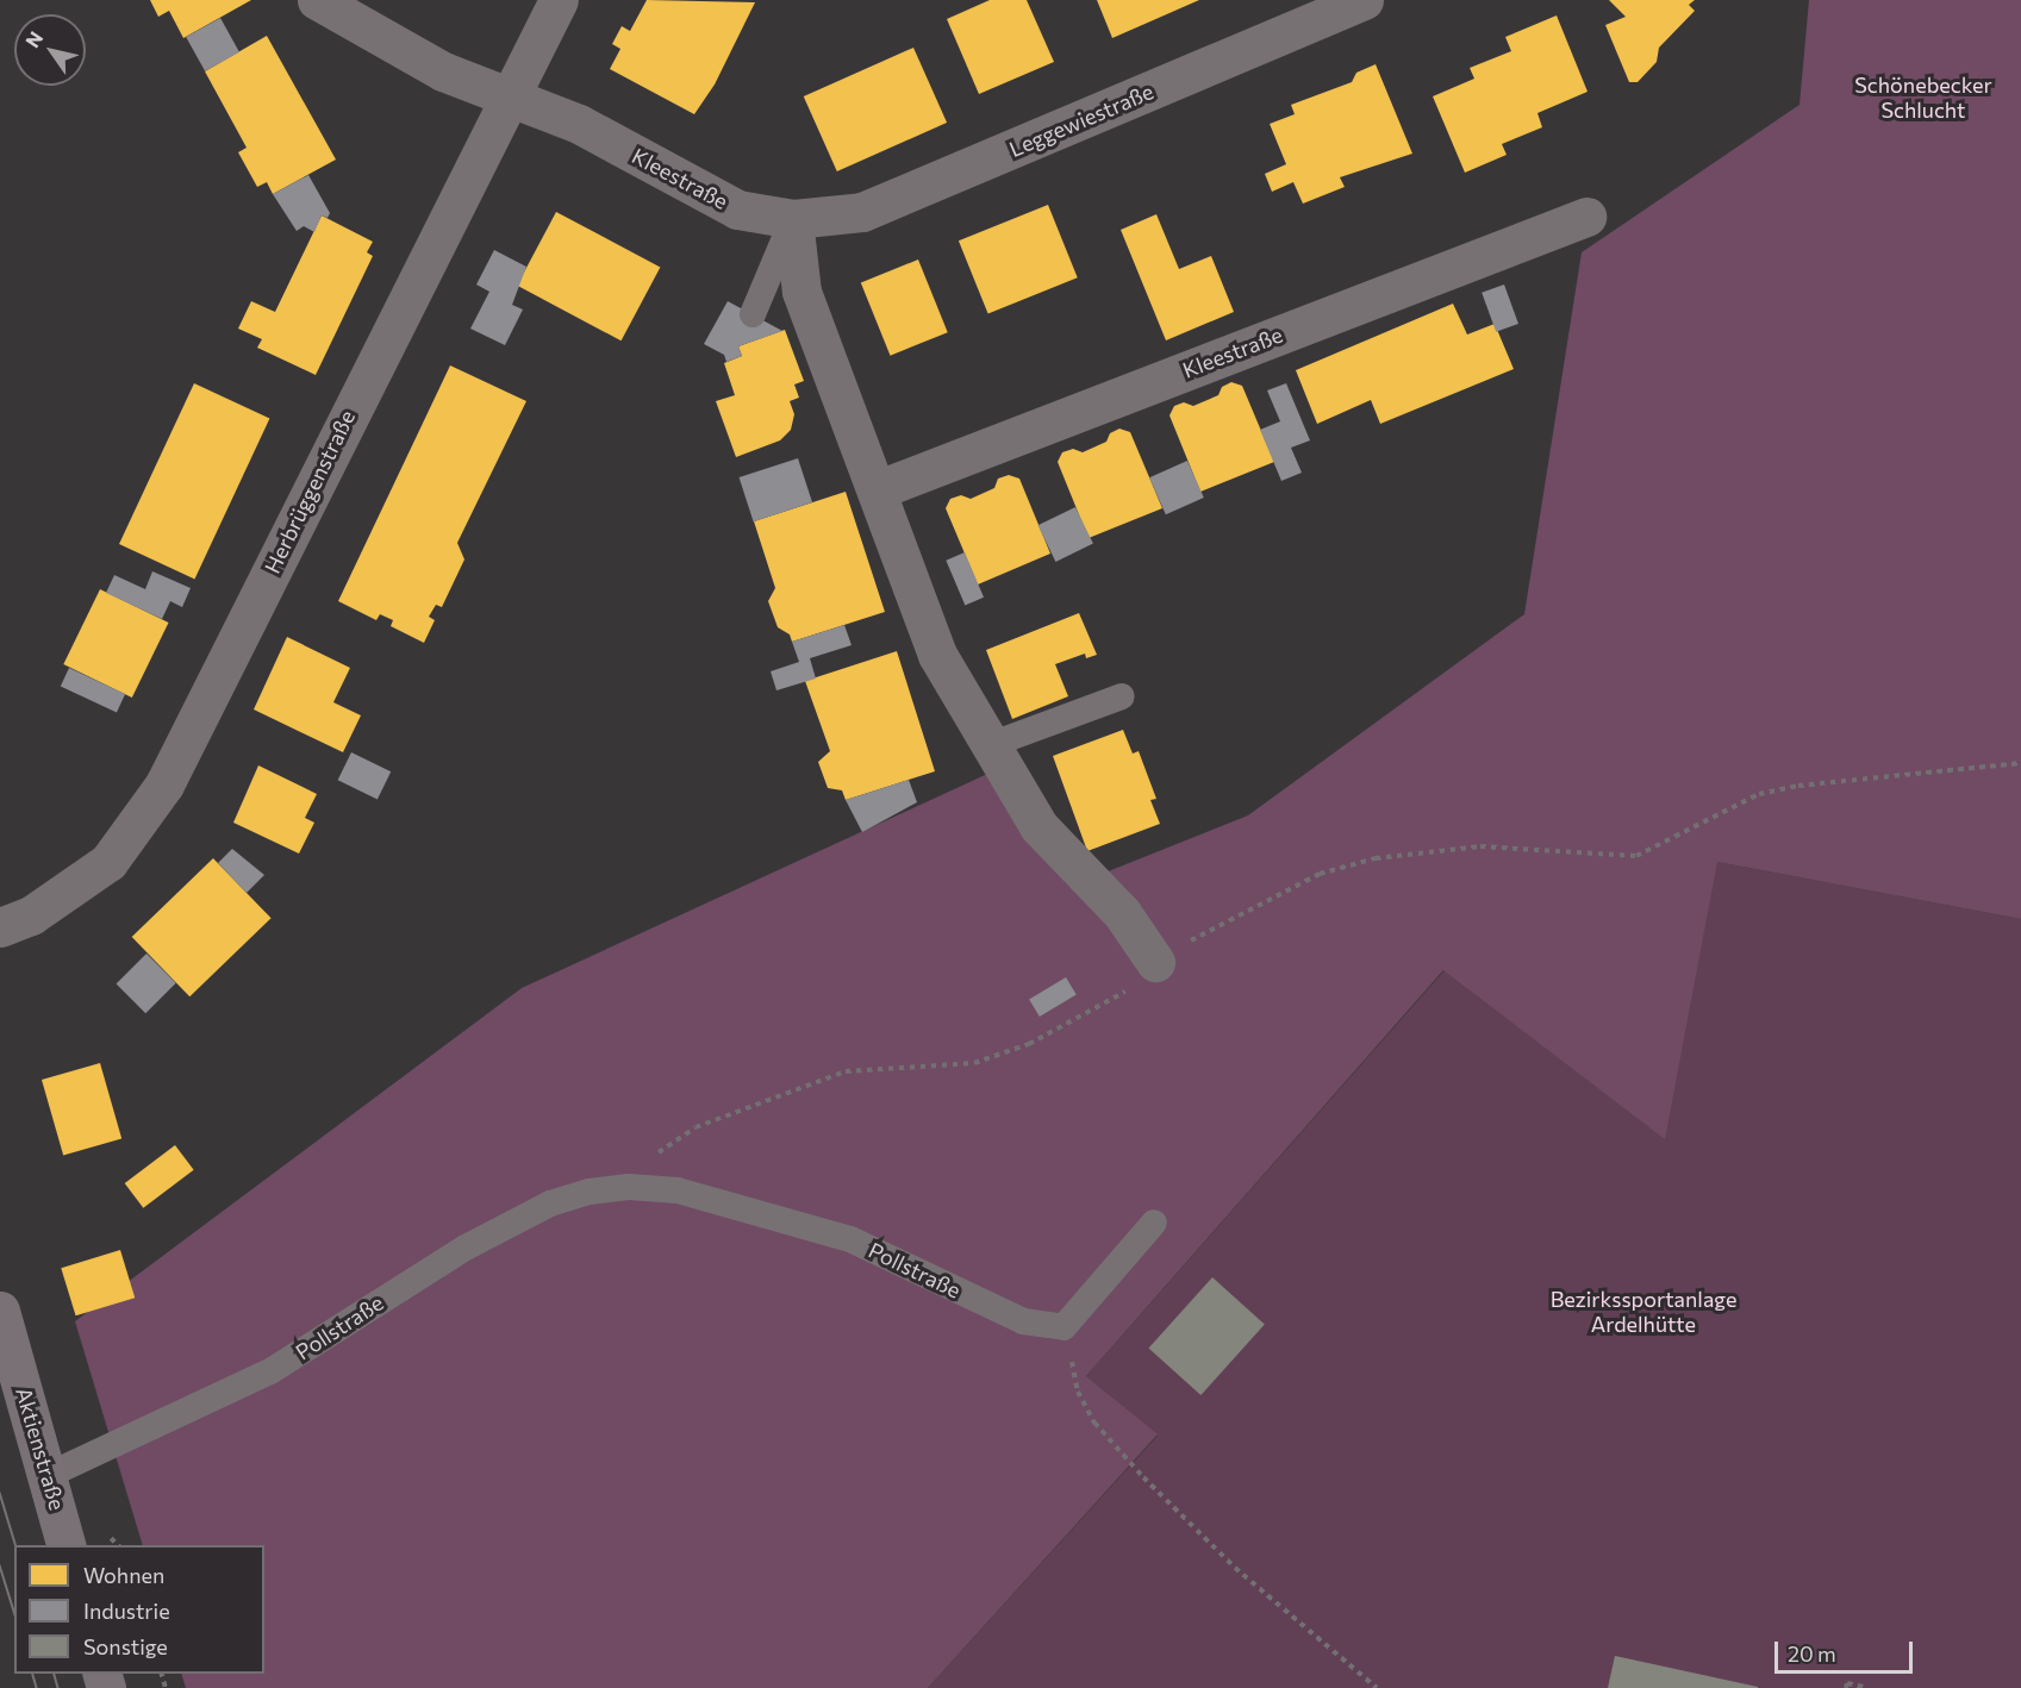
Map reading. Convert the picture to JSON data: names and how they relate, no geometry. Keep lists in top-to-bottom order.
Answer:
{
  "streets": {
    "main road": ["Aktienstraße"],
    "street": ["Leggewiestraße", "Kleestraße", "Herbrüggenstraße"],
    "lane": ["Pollstraße"]
  },
  "crossings": [
    ["Leggewiestraße", "Kleestraße"],
    ["Kleestraße", "Herbrüggenstraße"],
    ["Pollstraße", "Aktienstraße"]
  ],
  "parks": ["Schönebecker Schlucht", "Bezirkssportanlage Ardelhütte"],
  "legend": ["Wohnen", "Industrie", "Sonstige"],
  "scale_bar": "20 m",
  "north": "top left"
}
